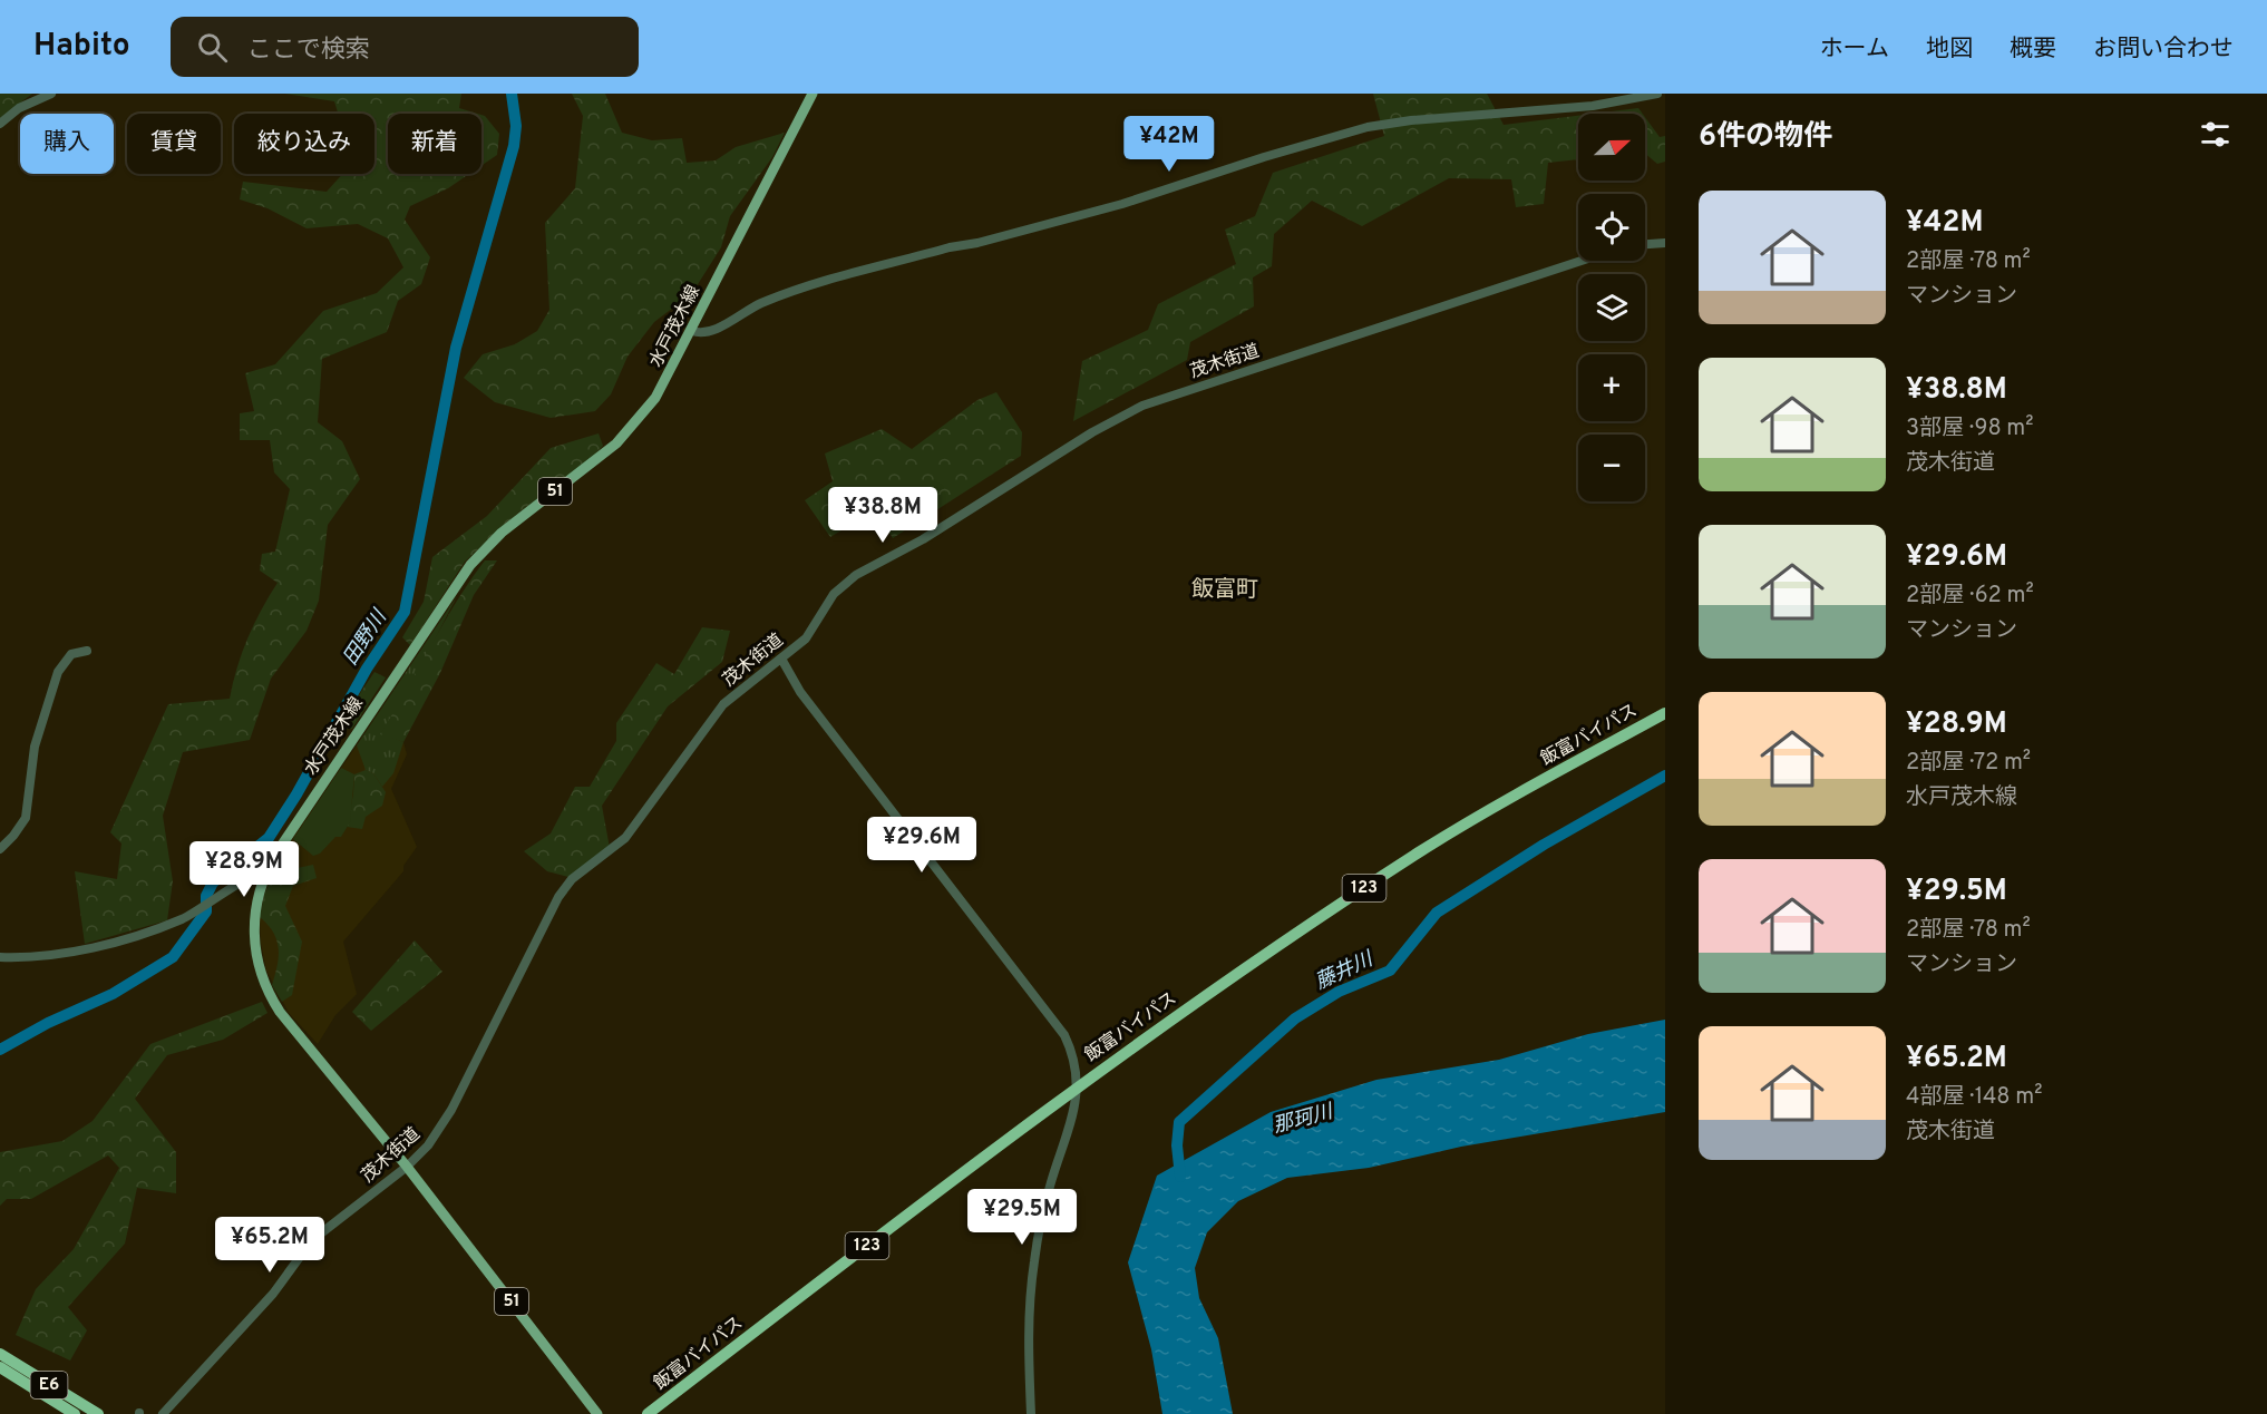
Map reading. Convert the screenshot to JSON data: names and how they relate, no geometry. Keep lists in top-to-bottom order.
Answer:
{
  "streets": {
    "highway": ["飯富バイパス", "123", "E6"],
    "main road": ["水戸茂木線", "51"],
    "street": ["茂木街道"]
  },
  "crossings": [
    ["水戸茂木線", "茂木街道"]
  ],
  "districts": ["飯富町"],
  "water": ["田野川", "藤井川", "那珂川"],
  "north": "right",
  "page": {
    "header": "Habito",
    "search": "ここで検索",
    "nav": [
      "ホーム",
      "地図",
      "概要",
      "お問い合わせ"
    ],
    "heading": "6件の物件",
    "map_buttons": ["+", "−"],
    "chip": [
      "購入",
      "賃貸",
      "絞り込み",
      "新着"
    ],
    "price": [
      "¥42M",
      "¥38.8M",
      "¥29.6M",
      "¥28.9M",
      "¥29.5M",
      "¥65.2M"
    ],
    "list": [
      {
        "name": "¥42M",
        "note": "2部屋 · 78 m² · マンション"
      },
      {
        "name": "¥38.8M",
        "note": "3部屋 · 98 m² · 茂木街道"
      },
      {
        "name": "¥29.6M",
        "note": "2部屋 · 62 m² · マンション"
      },
      {
        "name": "¥28.9M",
        "note": "2部屋 · 72 m² · 水戸茂木線"
      },
      {
        "name": "¥29.5M",
        "note": "2部屋 · 78 m² · マンション"
      },
      {
        "name": "¥65.2M",
        "note": "4部屋 · 148 m² · 茂木街道"
      }
    ]
  }
}
